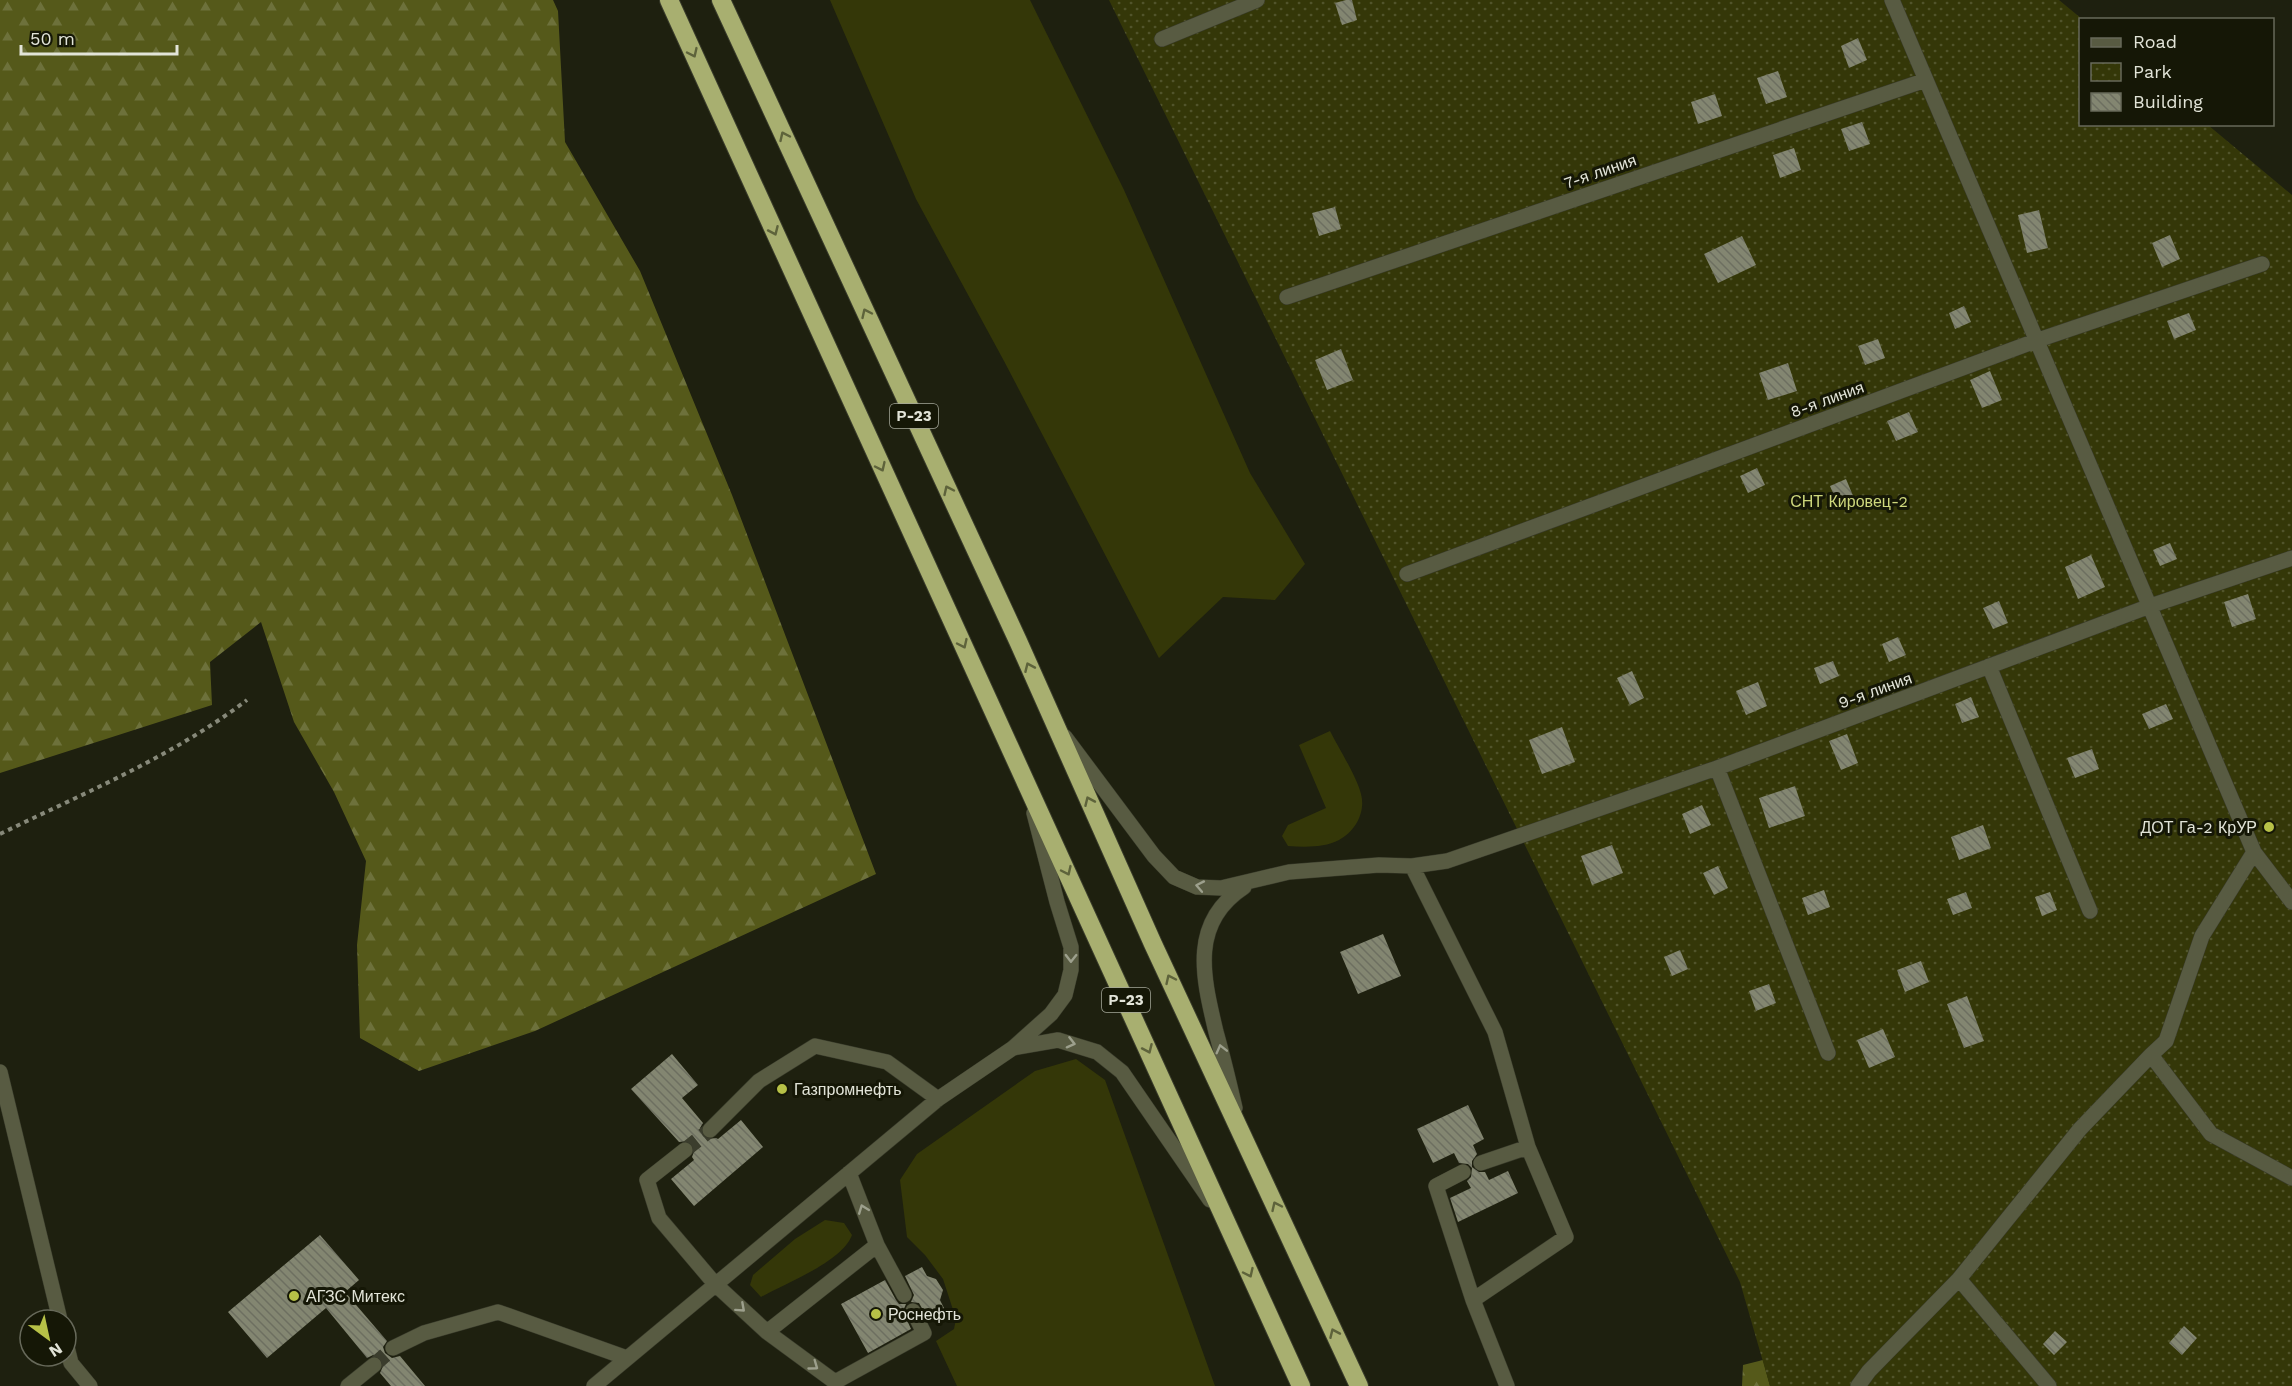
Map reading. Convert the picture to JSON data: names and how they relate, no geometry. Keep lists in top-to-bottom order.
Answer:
{
  "streets": {
    "highway": ["Р-23"],
    "street": ["7-я линия", "8-я линия", "9-я линия"]
  },
  "crossings": [
    ["Р-23", "9-я линия"]
  ],
  "parks": ["СНТ Кировец-2"],
  "places": [
    "ДОТ Га-2 КрУР",
    "Газпромнефть",
    "АГЗС Митекс",
    "Роснефть"
  ],
  "legend": ["Road", "Park", "Building"],
  "scale_bar": "50 m",
  "north": "bottom right"
}
